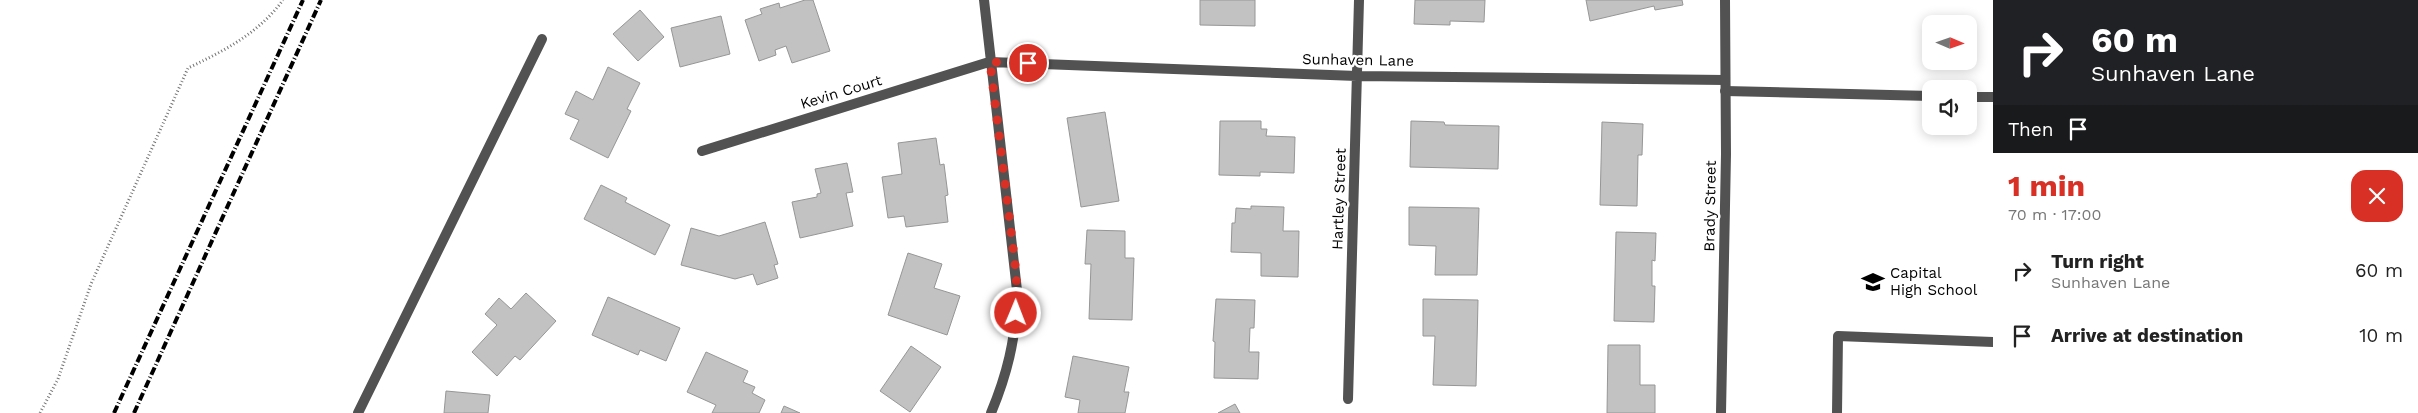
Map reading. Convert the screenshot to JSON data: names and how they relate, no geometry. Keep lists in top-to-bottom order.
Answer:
{
  "streets": {
    "street": [
      "Sunhaven Lane",
      "Kevin Court",
      "Hartley Street",
      "Brady Street"
    ]
  },
  "crossings": [
    ["Sunhaven Lane", "Kevin Court"],
    ["Sunhaven Lane", "Hartley Street"],
    ["Sunhaven Lane", "Brady Street"]
  ],
  "places": {
    "school or university": ["Capital High School"]
  },
  "north": "right",
  "page": {
    "turn": ["60 m", "Sunhaven Lane"],
    "then": "Then",
    "heading": ["1 min", "70 m · 17:00"],
    "list": [
      {
        "name": "Turn right",
        "note": "Sunhaven Lane",
        "value": "60 m"
      },
      {
        "name": "Arrive at destination",
        "value": "10 m"
      }
    ]
  }
}
